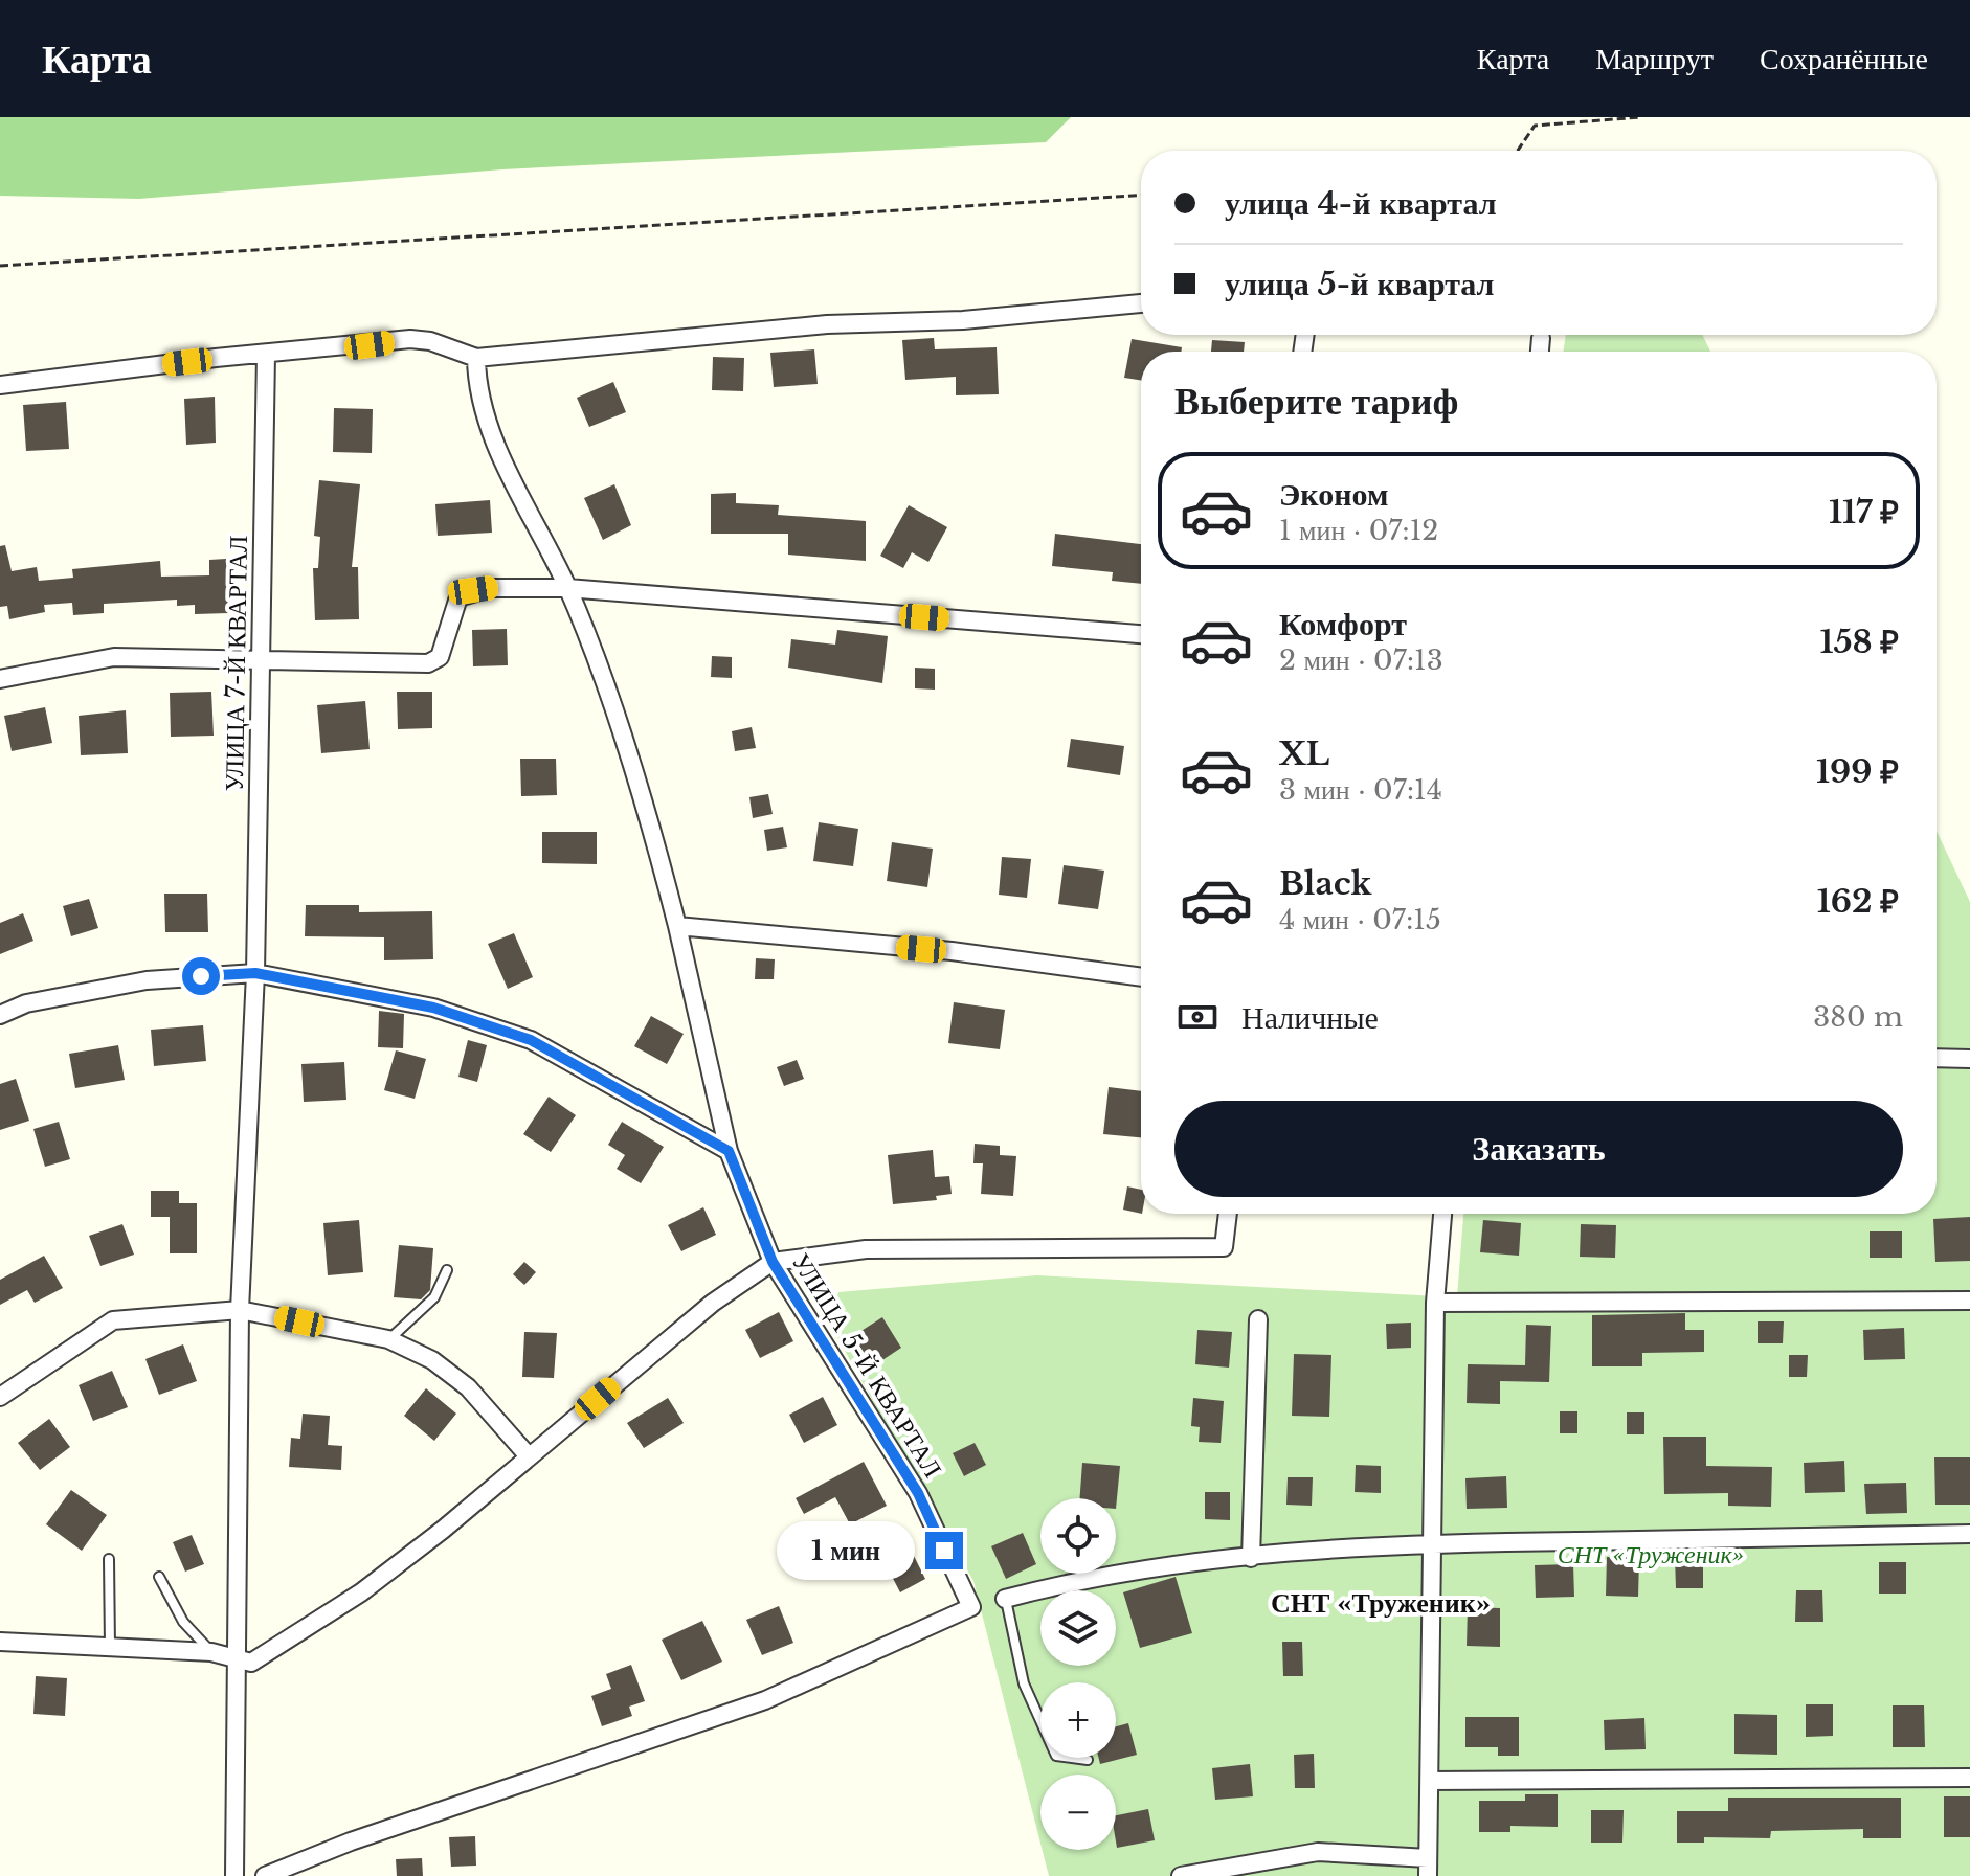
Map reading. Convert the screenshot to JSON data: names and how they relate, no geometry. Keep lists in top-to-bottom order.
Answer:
{
  "streets": {
    "street": ["УЛИЦА 7-Й КВАРТАЛ", "УЛИЦА 5-Й КВАРТАЛ"]
  },
  "districts": ["СНТ «Труженик»"],
  "parks": ["СНТ «Труженик»"],
  "page": {
    "header": "Карта",
    "nav": ["Карта", "Маршрут", "Сохранённые"],
    "banner": ["улица 4-й квартал", "улица 5-й квартал"],
    "heading": "Выберите тариф",
    "list": [
      {
        "name": "Эконом",
        "note": "1 мин · 07:12",
        "value": "117 ₽"
      },
      {
        "name": "Комфорт",
        "note": "2 мин · 07:13",
        "value": "158 ₽"
      },
      {
        "name": "XL",
        "note": "3 мин · 07:14",
        "value": "199 ₽"
      },
      {
        "name": "Black",
        "note": "4 мин · 07:15",
        "value": "162 ₽"
      }
    ],
    "pay": ["Наличные", "380 m"],
    "buttons": "Заказать",
    "map_buttons": ["+", "−"],
    "bubble": "1 мин"
  }
}
